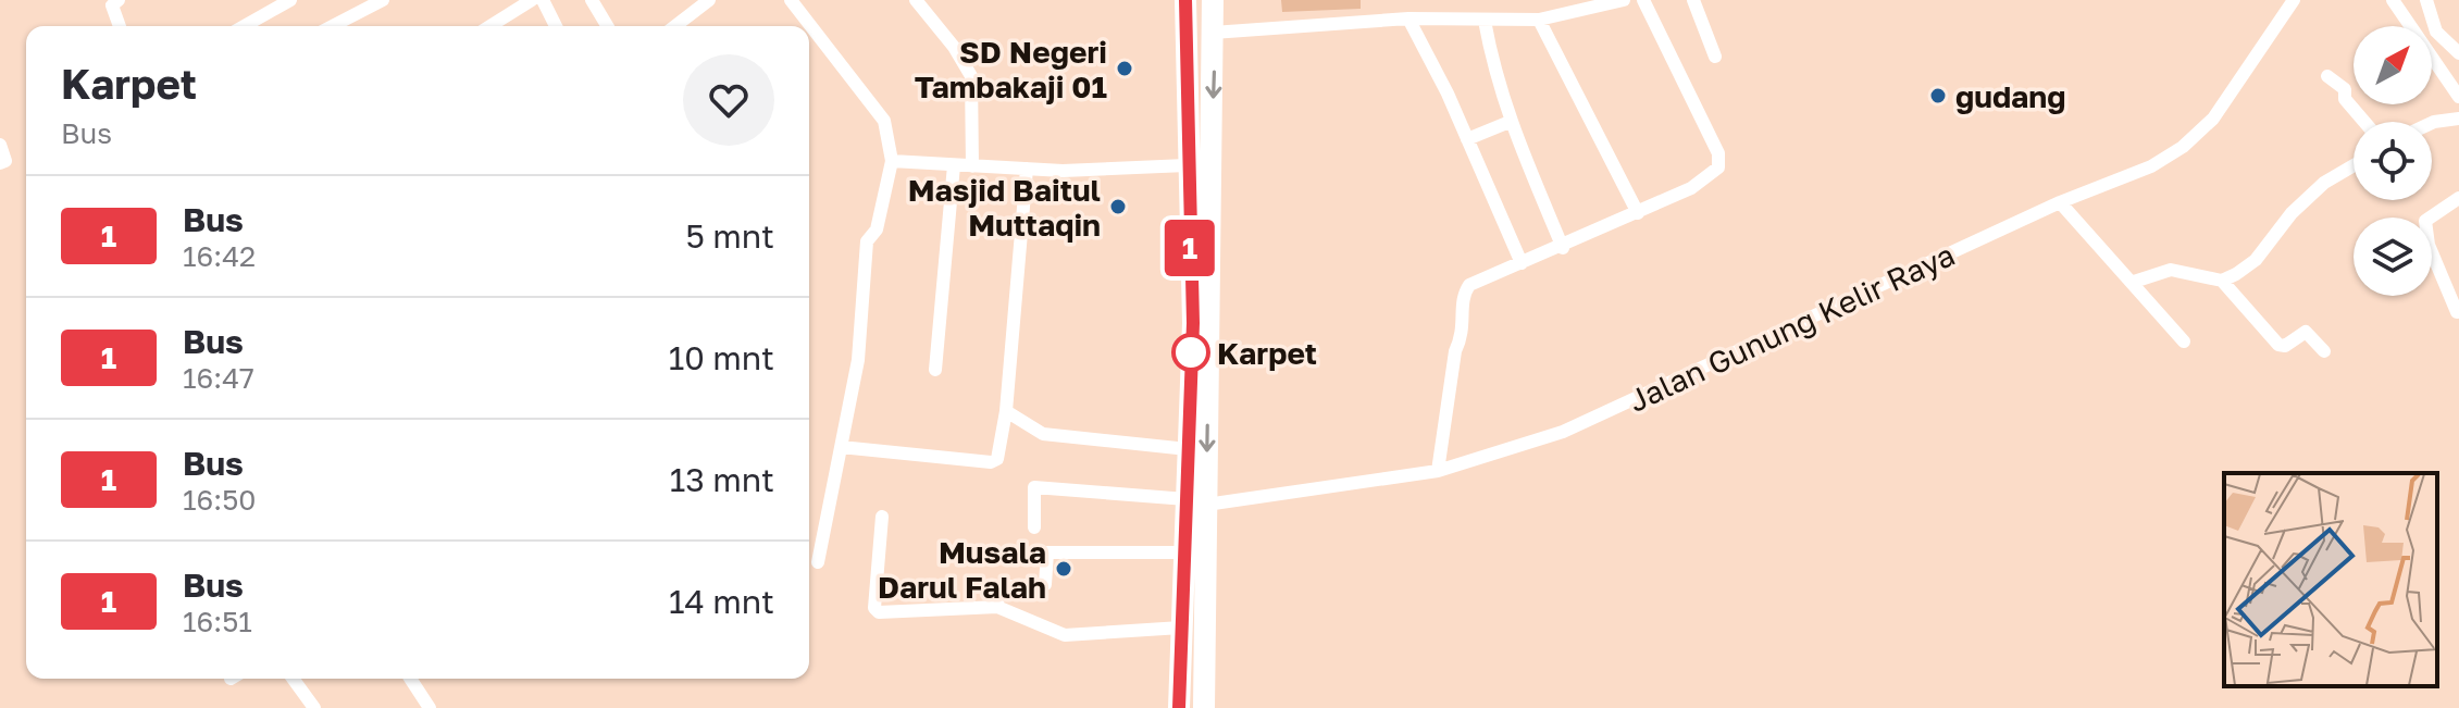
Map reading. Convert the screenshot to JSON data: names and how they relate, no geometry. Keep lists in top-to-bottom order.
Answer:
{
  "streets": {
    "street": ["Jalan Gunung Kelir Raya"]
  },
  "places": [
    "SD Negeri Tambakaji 01",
    "gudang",
    "Masjid Baitul Muttaqin",
    "Karpet",
    "Musala Darul Falah"
  ],
  "lines": ["bus line 1"],
  "north": "top right",
  "page": {
    "on_map": "1",
    "heading": ["Karpet", "Bus"],
    "list": [
      {
        "mark": "1",
        "name": "Bus",
        "note": "16:42",
        "value": "5 mnt"
      },
      {
        "mark": "1",
        "name": "Bus",
        "note": "16:47",
        "value": "10 mnt"
      },
      {
        "mark": "1",
        "name": "Bus",
        "note": "16:50",
        "value": "13 mnt"
      },
      {
        "mark": "1",
        "name": "Bus",
        "note": "16:51",
        "value": "14 mnt"
      }
    ]
  }
}
